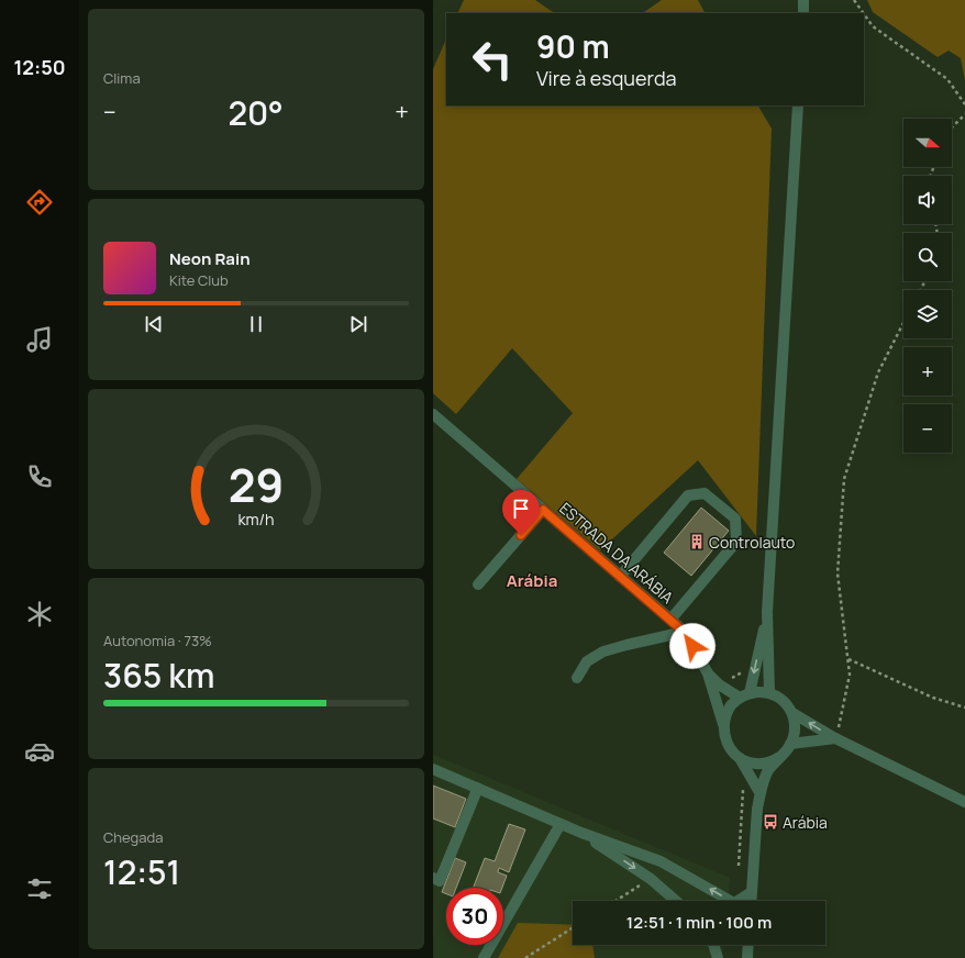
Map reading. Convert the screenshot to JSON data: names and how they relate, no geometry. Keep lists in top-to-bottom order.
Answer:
{
  "streets": {
    "street": ["ESTRADA DA ARÁBIA"]
  },
  "districts": ["Arábia"],
  "places": {
    "building": ["Controlauto"],
    "bus stop": ["Arábia"]
  },
  "north": "right",
  "page": {
    "tabs": "12:50",
    "tile": [
      "Clima",
      ["Autonomia · 73%", "365 km"],
      ["Chegada", "12:51"]
    ],
    "turn": ["90 m", "Vire à esquerda"],
    "heat": ["−", "20°", "+"],
    "map_buttons": ["+", "−"],
    "song": ["Neon Rain", "Kite Club"],
    "limit": "30",
    "trip": "12:51 · 1 min · 100 m",
    "gauge": ["29", "km/h"]
  }
}
